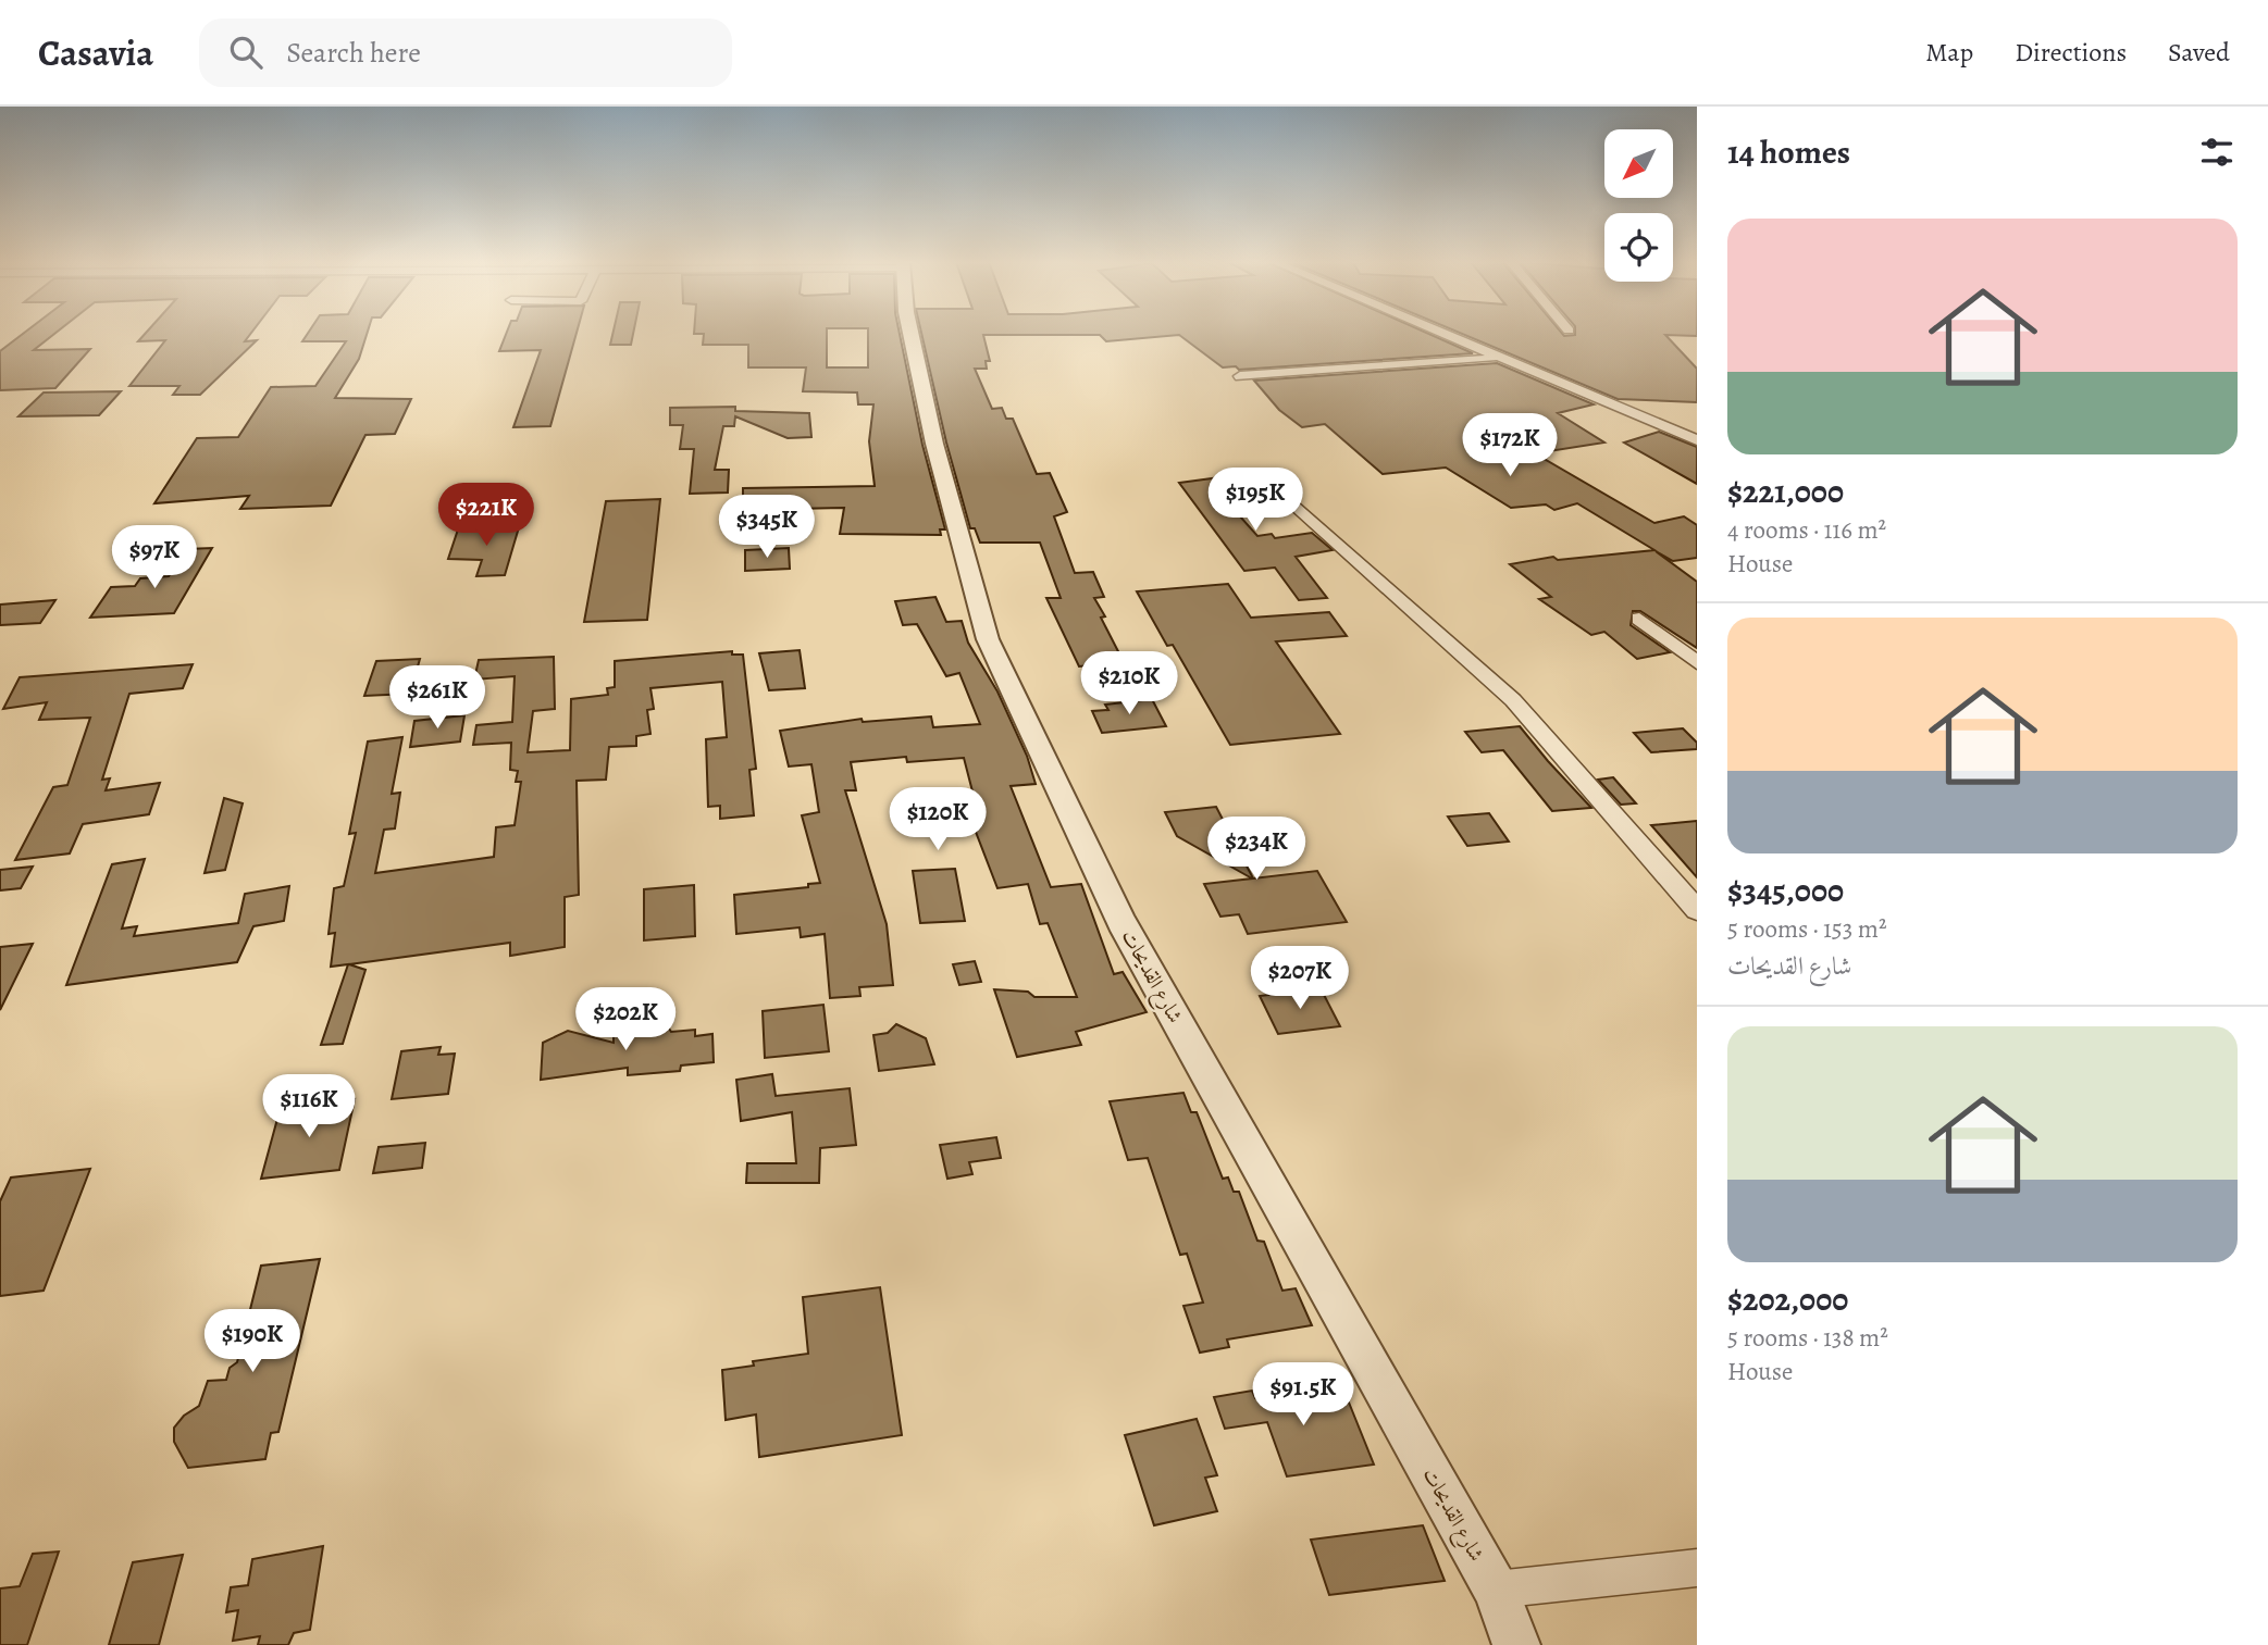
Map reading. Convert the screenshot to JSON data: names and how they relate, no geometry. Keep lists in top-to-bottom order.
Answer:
{
  "streets": {
    "street": ["شارع القديحات"]
  },
  "north": "bottom left",
  "page": {
    "header": "Casavia",
    "search": "Search here",
    "nav": ["Map", "Directions", "Saved"],
    "heading": "14 homes",
    "list": [
      {
        "name": "$221,000",
        "note": "4 rooms · 116 m² · House"
      },
      {
        "name": "$345,000",
        "note": "5 rooms · 153 m² · شارع القديحات"
      },
      {
        "name": "$202,000",
        "note": "5 rooms · 138 m² · House"
      }
    ],
    "price": [
      "$172K",
      "$195K",
      "$221K",
      "$345K",
      "$97K",
      "$210K",
      "$261K",
      "$120K",
      "$234K",
      "$207K",
      "$202K",
      "$116K",
      "$190K",
      "$91.5K"
    ]
  }
}
